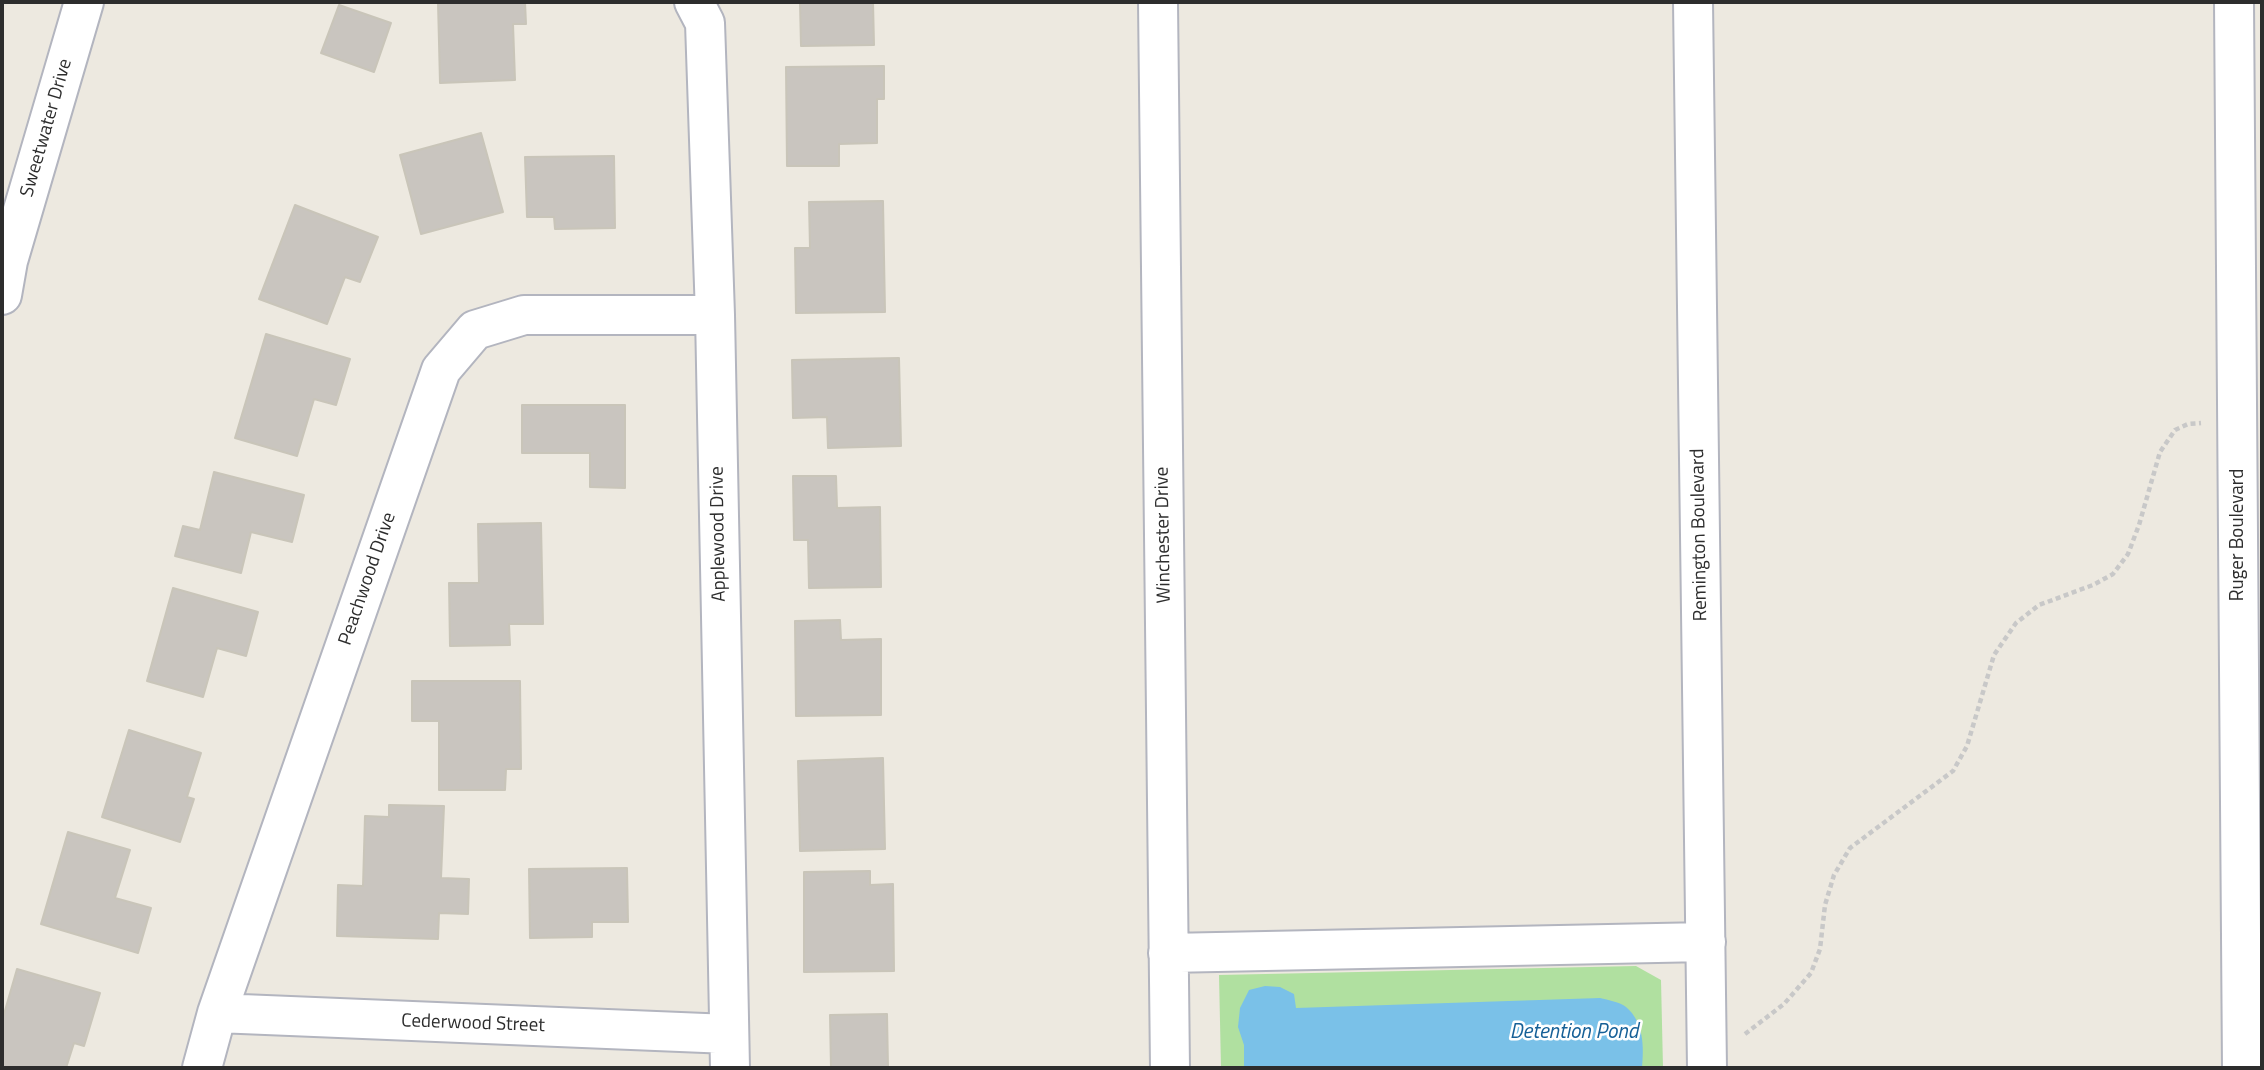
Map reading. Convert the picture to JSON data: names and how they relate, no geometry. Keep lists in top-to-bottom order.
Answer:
{
  "streets": {
    "street": [
      "Sweetwater Drive",
      "Applewood Drive",
      "Winchester Drive",
      "Remington Boulevard",
      "Ruger Boulevard",
      "Peachwood Drive",
      "Cederwood Street"
    ]
  },
  "crossings": [
    ["Applewood Drive", "Peachwood Drive"],
    ["Applewood Drive", "Cederwood Street"],
    ["Peachwood Drive", "Cederwood Street"]
  ],
  "water": ["Detention Pond"]
}
